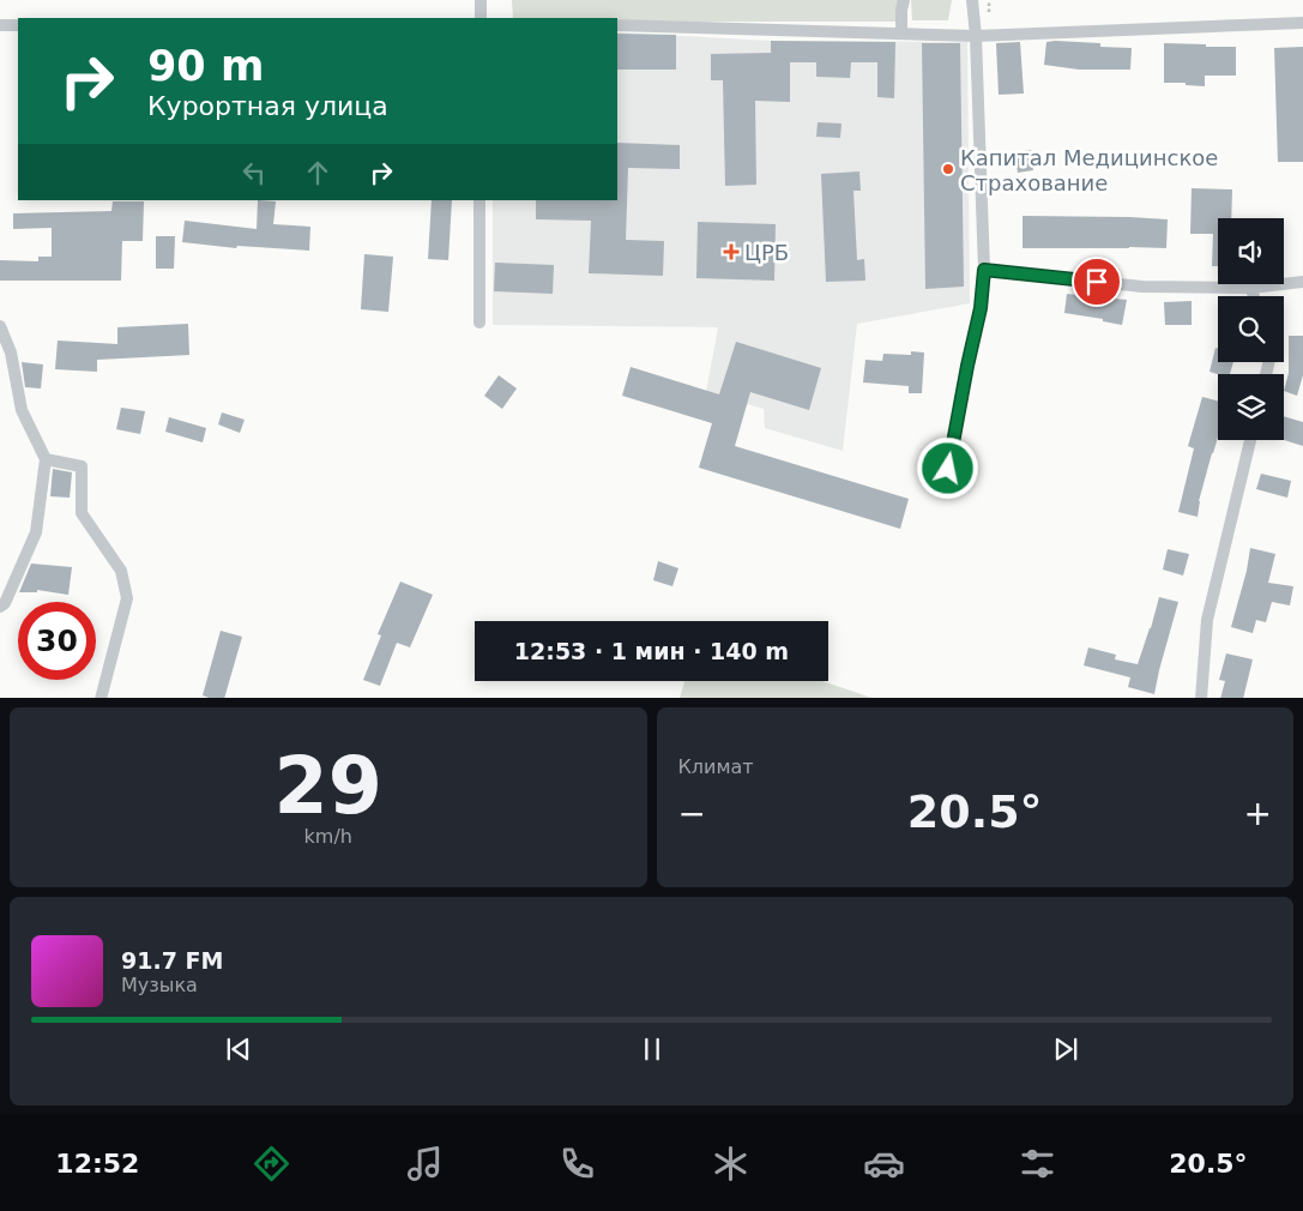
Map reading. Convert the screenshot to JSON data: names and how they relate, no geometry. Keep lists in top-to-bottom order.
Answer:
{
  "places": {
    "other": ["Капитал Медицинское Страхование"],
    "health": ["ЦРБ"]
  },
  "page": {
    "turn": ["90 m", "Курортная улица"],
    "limit": "30",
    "trip": "12:53 · 1 мин · 140 m",
    "tile": [
      ["29", "km/h"],
      "Климат"
    ],
    "heat": ["−", "20.5°", "+"],
    "song": ["91.7 FM", "Музыка"],
    "tabs": ["12:52", "20.5°"]
  }
}
